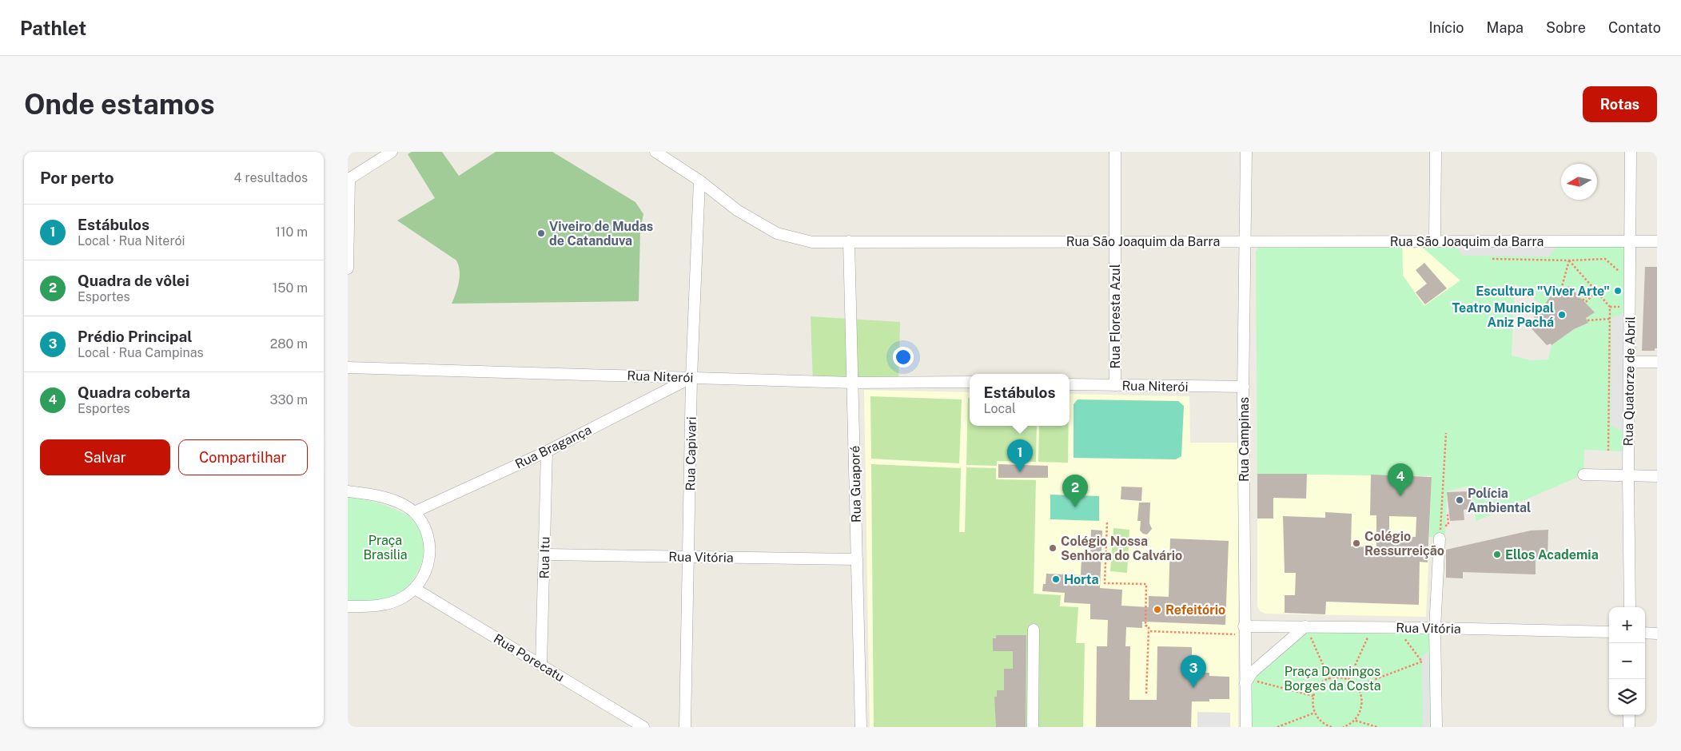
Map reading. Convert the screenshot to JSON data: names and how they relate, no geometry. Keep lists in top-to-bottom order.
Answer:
{
  "streets": {
    "street": [
      "Rua São Joaquim da Barra",
      "Rua Floresta Azul",
      "Rua Niterói",
      "Rua Quatorze de Abril",
      "Rua Campinas",
      "Rua Bragança",
      "Rua Capivari",
      "Rua Guaporé",
      "Rua Vitória",
      "Rua Itu",
      "Rua Porecatu"
    ]
  },
  "crossings": [
    ["Rua São Joaquim da Barra", "Rua Floresta Azul"],
    ["Rua São Joaquim da Barra", "Rua Quatorze de Abril"],
    ["Rua São Joaquim da Barra", "Rua Campinas"],
    ["Rua São Joaquim da Barra", "Rua Capivari"],
    ["Rua São Joaquim da Barra", "Rua Guaporé"],
    ["Rua Floresta Azul", "Rua Niterói"],
    ["Rua Niterói", "Rua Campinas"],
    ["Rua Niterói", "Rua Bragança"],
    ["Rua Niterói", "Rua Capivari"],
    ["Rua Niterói", "Rua Guaporé"],
    ["Rua Campinas", "Rua Vitória"],
    ["Rua Bragança", "Rua Capivari"],
    ["Rua Bragança", "Rua Itu"],
    ["Rua Capivari", "Rua Vitória"],
    ["Rua Guaporé", "Rua Vitória"],
    ["Rua Vitória", "Rua Itu"],
    ["Rua Itu", "Rua Porecatu"]
  ],
  "parks": ["Praça Brasilia", "Praça Domingos Borges da Costa"],
  "places": [
    "Viveiro de Mudas de Catanduva",
    "Escultura \"Viver Arte\"",
    "Teatro Municipal Aniz Pachá",
    "Polícia Ambiental",
    "Colégio Ressurreição",
    "Colégio Nossa Senhora do Calvário",
    "Ellos Academia",
    "Horta",
    "Refeitório"
  ],
  "north": "left",
  "page": {
    "header": "Pathlet",
    "nav": [
      "Início",
      "Mapa",
      "Sobre",
      "Contato"
    ],
    "buttons": [
      "Rotas",
      ["Salvar", "Compartilhar"]
    ],
    "title": "Onde estamos",
    "heading": ["Por perto", "4 resultados"],
    "list": [
      {
        "mark": "1",
        "name": "Estábulos",
        "note": "Local · Rua Niterói",
        "value": "110 m"
      },
      {
        "mark": "2",
        "name": "Quadra de vôlei",
        "note": "Esportes",
        "value": "150 m"
      },
      {
        "mark": "3",
        "name": "Prédio Principal",
        "note": "Local · Rua Campinas",
        "value": "280 m"
      },
      {
        "mark": "4",
        "name": "Quadra coberta",
        "note": "Esportes",
        "value": "330 m"
      }
    ],
    "popup": ["Estábulos", "Local"],
    "pins": [
      "1",
      "4",
      "2",
      "3"
    ],
    "map_buttons": ["+", "−"]
  }
}
